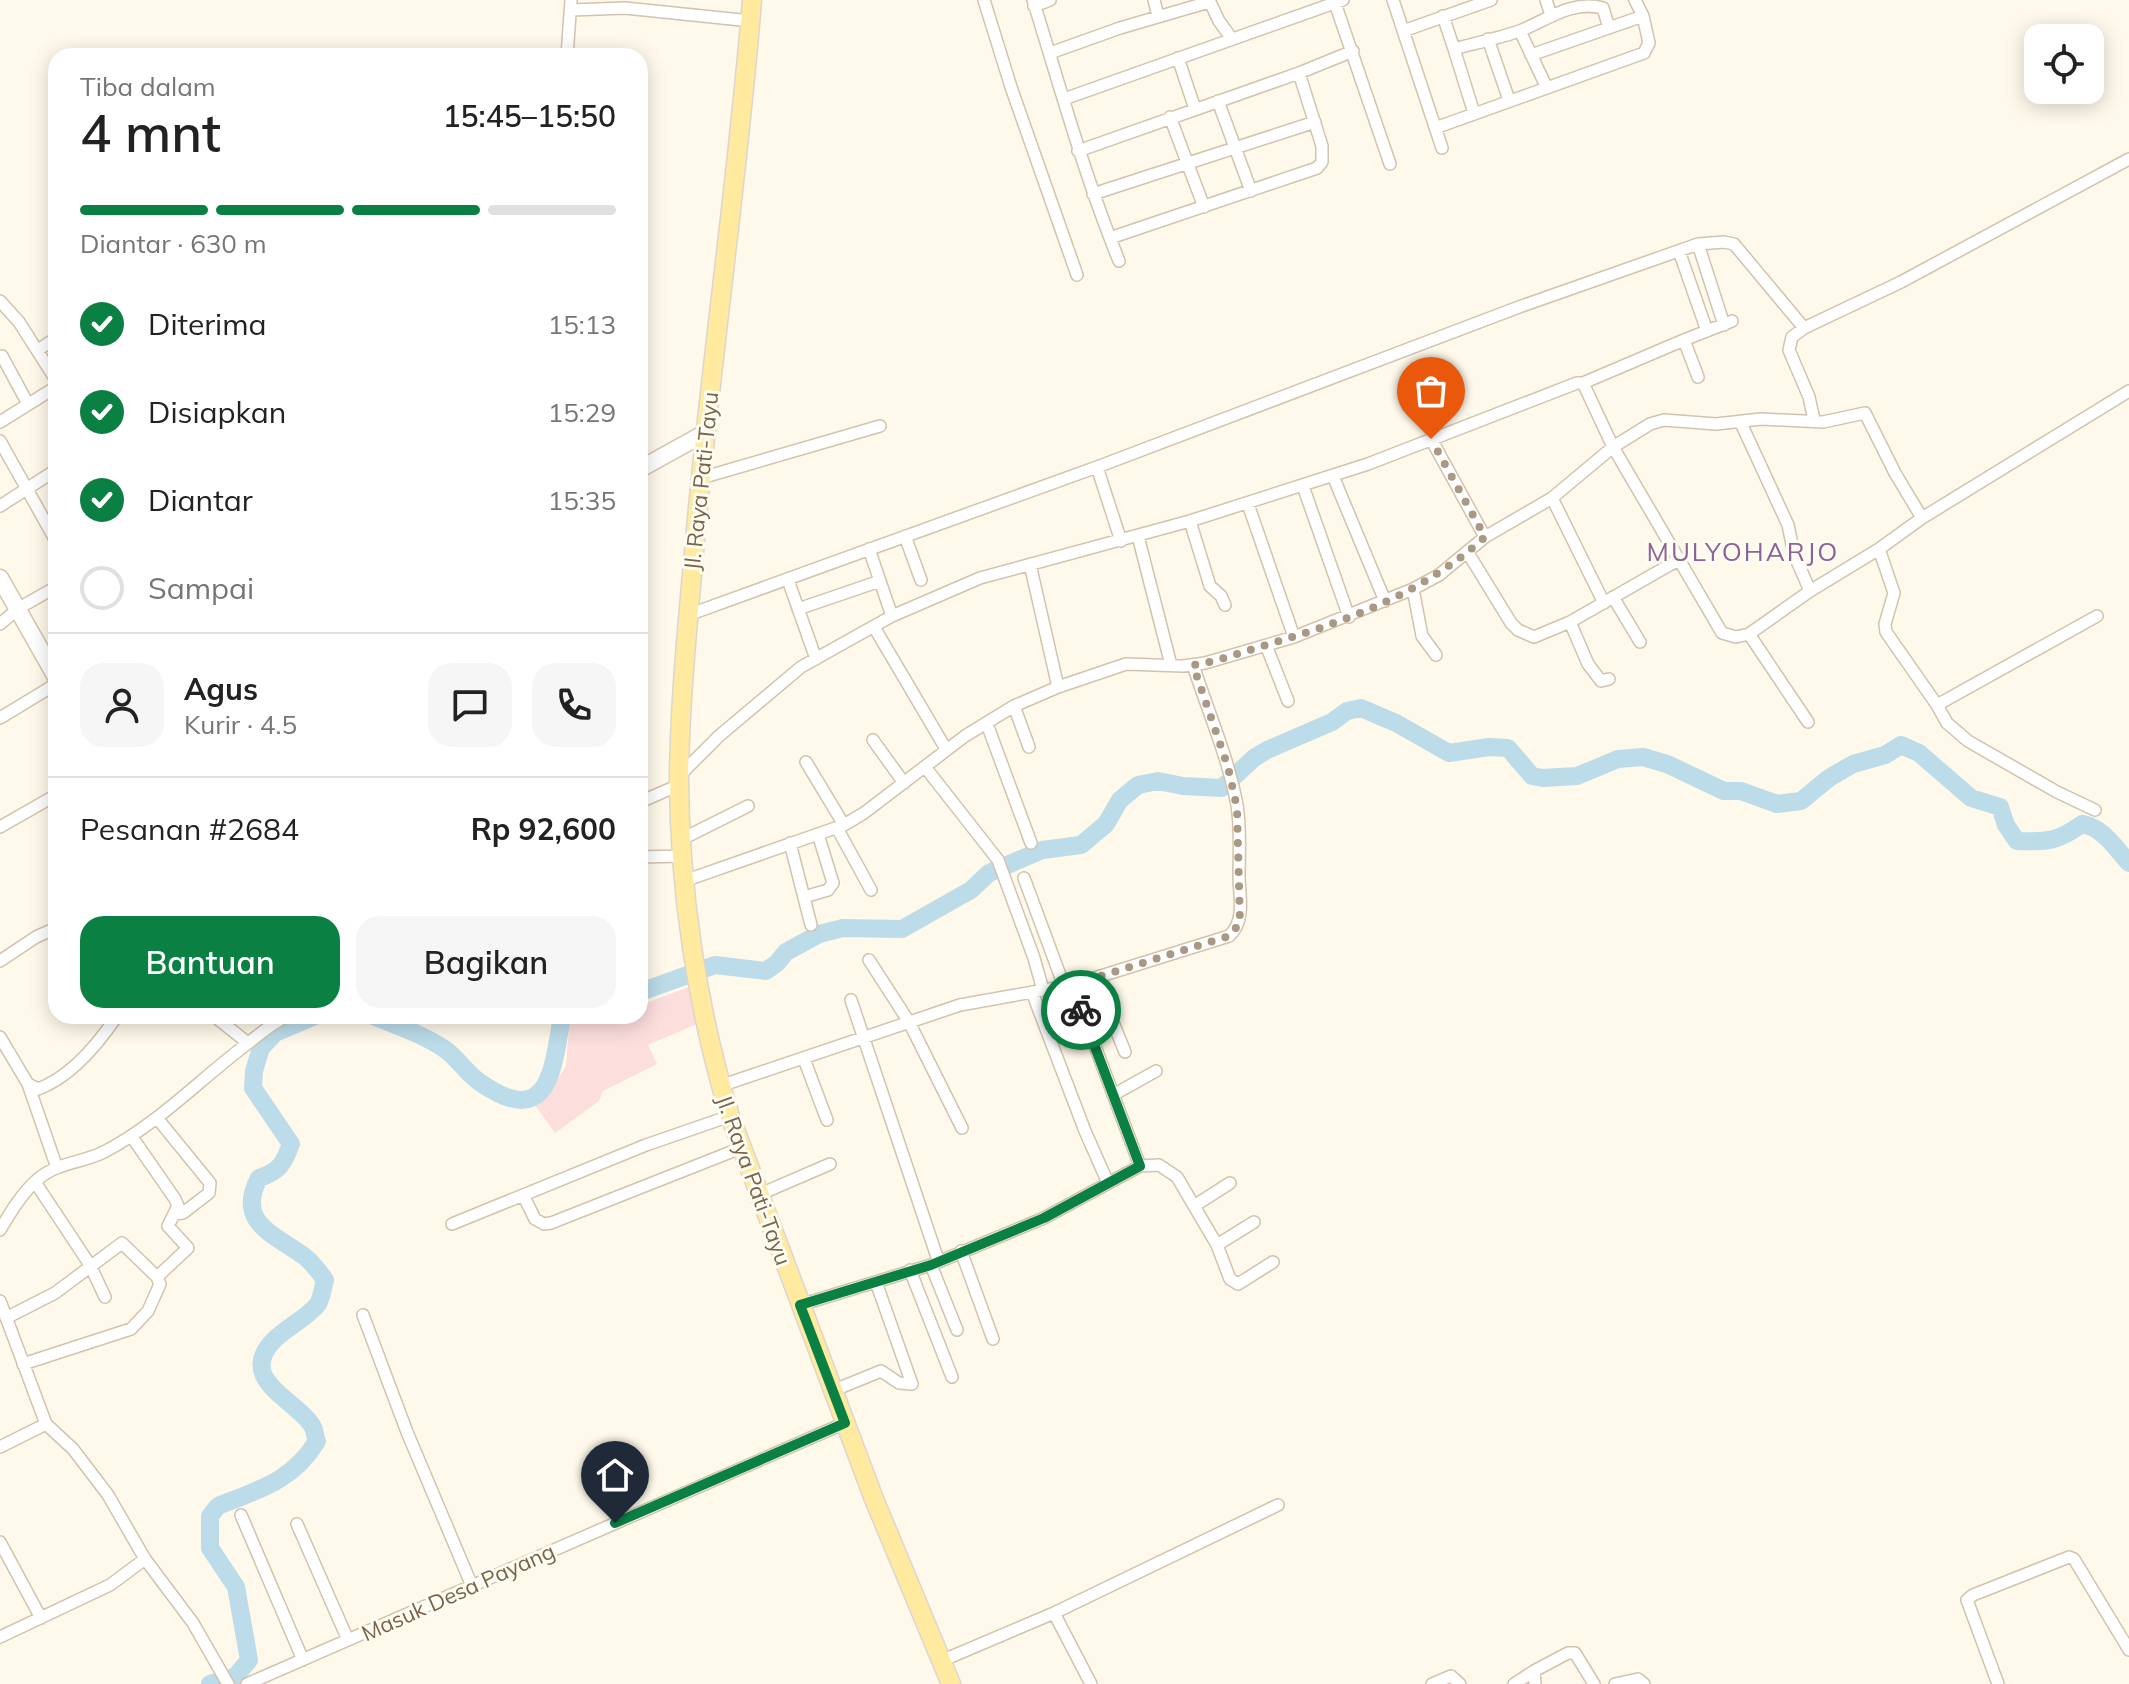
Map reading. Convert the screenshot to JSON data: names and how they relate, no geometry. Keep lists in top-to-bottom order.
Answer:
{
  "streets": {
    "main road": ["Jl. Raya Pati-Tayu"],
    "street": ["Masuk Desa Payang"]
  },
  "crossings": [
    ["Jl. Raya Pati-Tayu", "Masuk Desa Payang"]
  ],
  "districts": ["MULYOHARJO"],
  "page": {
    "heading": ["4 mnt", "Tiba dalam", "15:45–15:50"],
    "panel": [
      "Agus",
      "Kurir · 4.5",
      "Pesanan #2684",
      "Rp 92,600"
    ],
    "bar": "Diantar · 630 m",
    "list": [
      ["Diterima", "15:13"],
      ["Disiapkan", "15:29"],
      ["Diantar", "15:35"],
      "Sampai"
    ],
    "buttons": ["Bantuan", "Bagikan"]
  }
}
